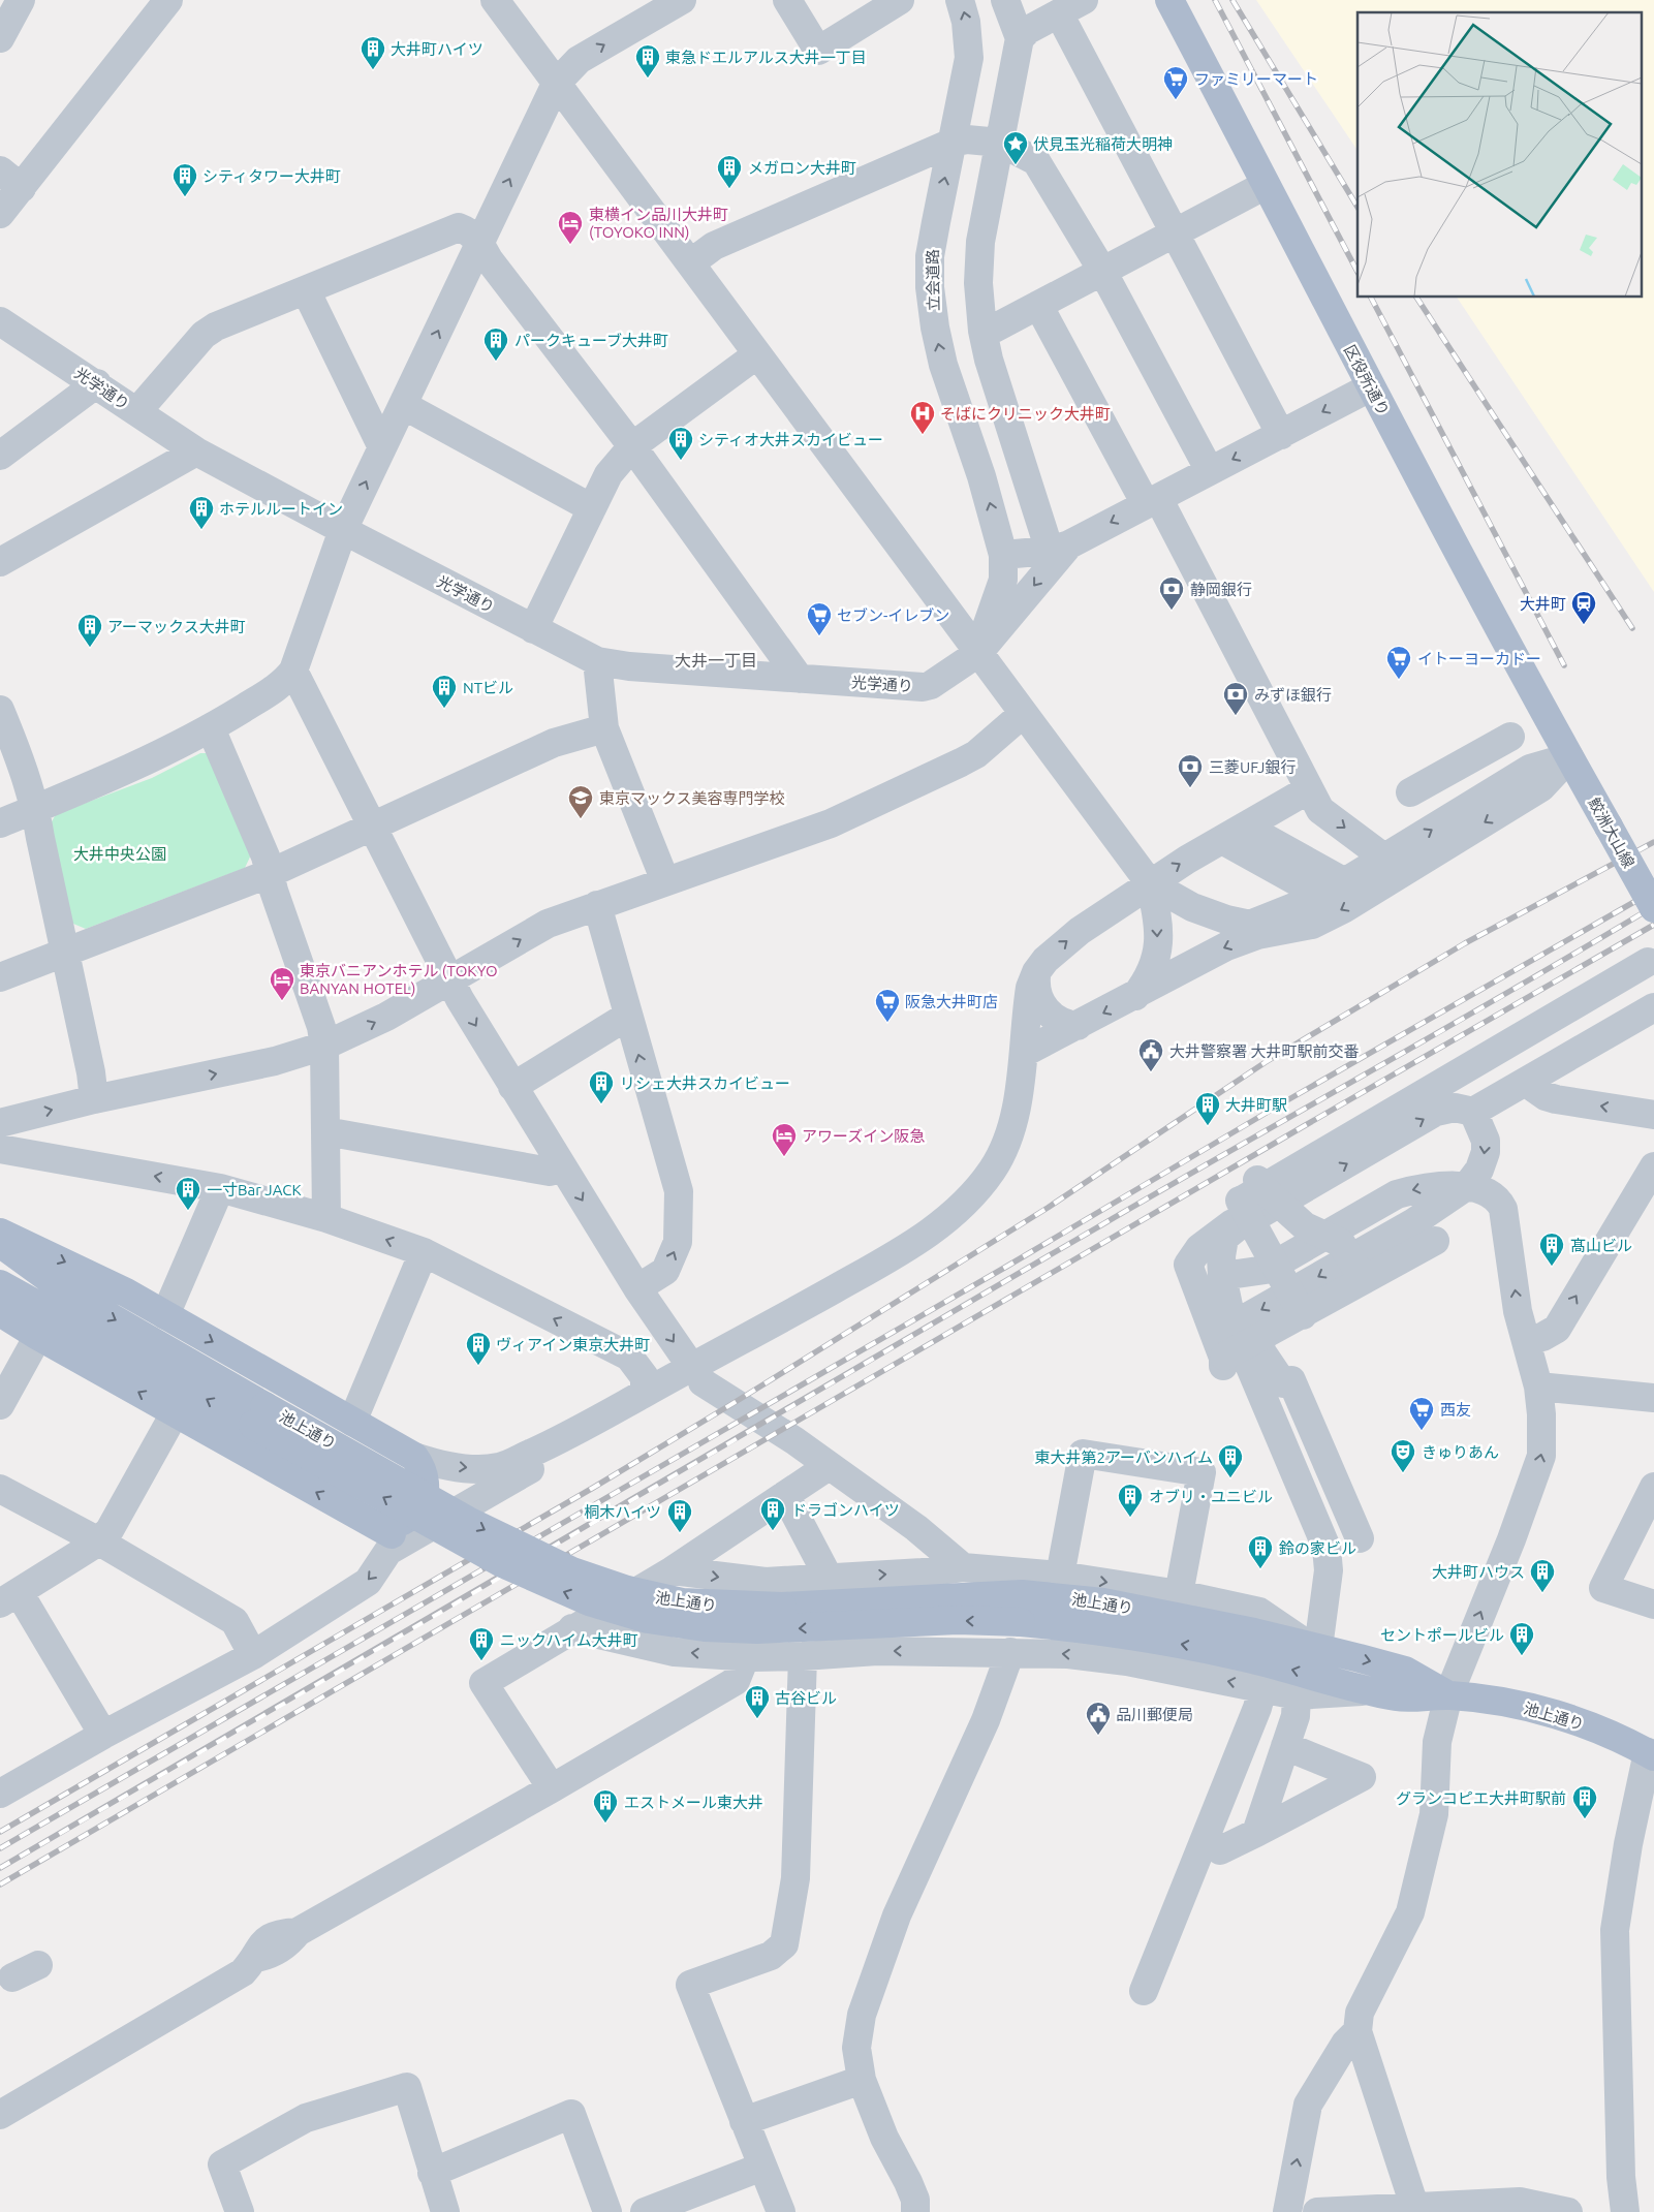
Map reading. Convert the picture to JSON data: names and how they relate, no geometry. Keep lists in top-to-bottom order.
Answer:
{
  "streets": {
    "main road": ["区役所通り", "鮫洲大山線", "池上通り"],
    "street": ["立会道路", "光学通り"]
  },
  "crossings": [
    ["立会道路", "光学通り"],
    ["区役所通り", "鮫洲大山線"]
  ],
  "districts": ["大井一丁目"],
  "parks": ["大井中央公園"],
  "places": {
    "building": [
      "大井町ハイツ",
      "東急ドエルアルス大井一丁目",
      "メガロン大井町",
      "シティタワー大井町",
      "パークキューブ大井町",
      "シティオ大井スカイビュー",
      "ホテルルートイン",
      "アーマックス大井町",
      "NTビル",
      "リシェ大井スカイビュー",
      "大井町駅",
      "一寸Bar JACK",
      "髙山ビル",
      "ヴィアイン東京大井町",
      "東大井第2アーバンハイム",
      "オブリ・ユニビル",
      "ドラゴンハイツ",
      "桐木ハイツ",
      "鈴の家ビル",
      "大井町ハウス",
      "セントポールビル",
      "ニックハイム大井町",
      "古谷ビル",
      "グランコピエ大井町駅前",
      "エストメール東大井"
    ],
    "supermarket": [
      "ファミリーマート",
      "セブン-イレブン",
      "イトーヨーカドー",
      "阪急大井町店",
      "西友"
    ],
    "place": ["伏見玉光稲荷大明神"],
    "hotel": ["東横イン品川大井町 (TOYOKO INN)", "東京バニアンホテル (TOKYO BANYAN HOTEL)", "アワーズイン阪急"],
    "hospital": ["そばにクリニック大井町"],
    "bank": ["静岡銀行", "みずほ銀行", "三菱UFJ銀行"],
    "station": ["大井町"],
    "school or university": ["東京マックス美容専門学校"],
    "public building": ["大井警察署 大井町駅前交番", "品川郵便局"],
    "theatre": ["きゅりあん"]
  }
}
